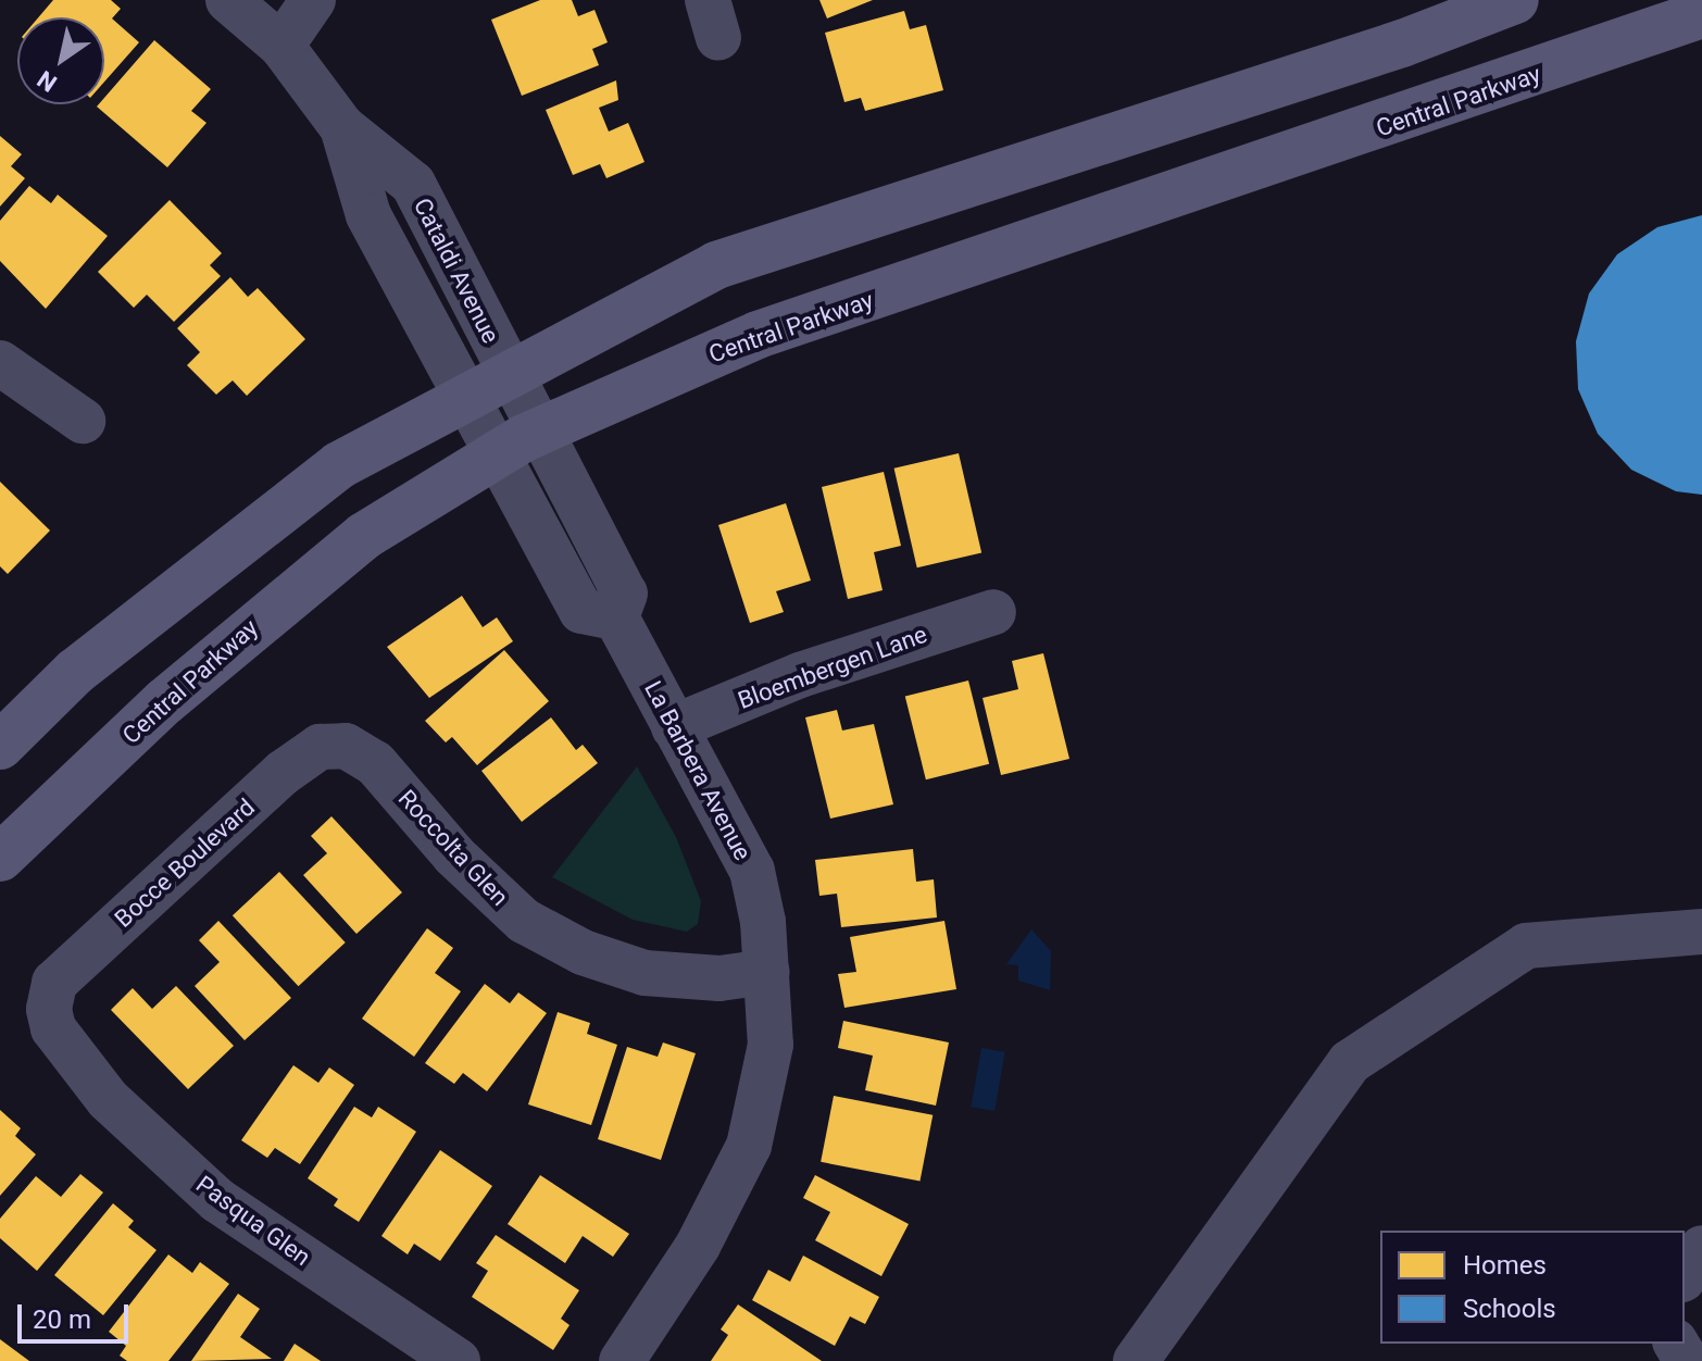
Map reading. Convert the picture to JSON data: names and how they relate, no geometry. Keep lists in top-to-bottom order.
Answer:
{
  "streets": {
    "main road": ["Central Parkway"],
    "street": [
      "Cataldi Avenue",
      "Bloembergen Lane",
      "La Barbera Avenue",
      "Roccolta Glen",
      "Bocce Boulevard",
      "Pasqua Glen"
    ]
  },
  "crossings": [
    ["Central Parkway", "Cataldi Avenue"],
    ["Central Parkway", "La Barbera Avenue"],
    ["Cataldi Avenue", "La Barbera Avenue"],
    ["Bloembergen Lane", "La Barbera Avenue"],
    ["La Barbera Avenue", "Roccolta Glen"],
    ["Roccolta Glen", "Bocce Boulevard"],
    ["Bocce Boulevard", "Pasqua Glen"]
  ],
  "legend": ["Homes", "Schools"],
  "scale_bar": "20 m",
  "north": "bottom left"
}
